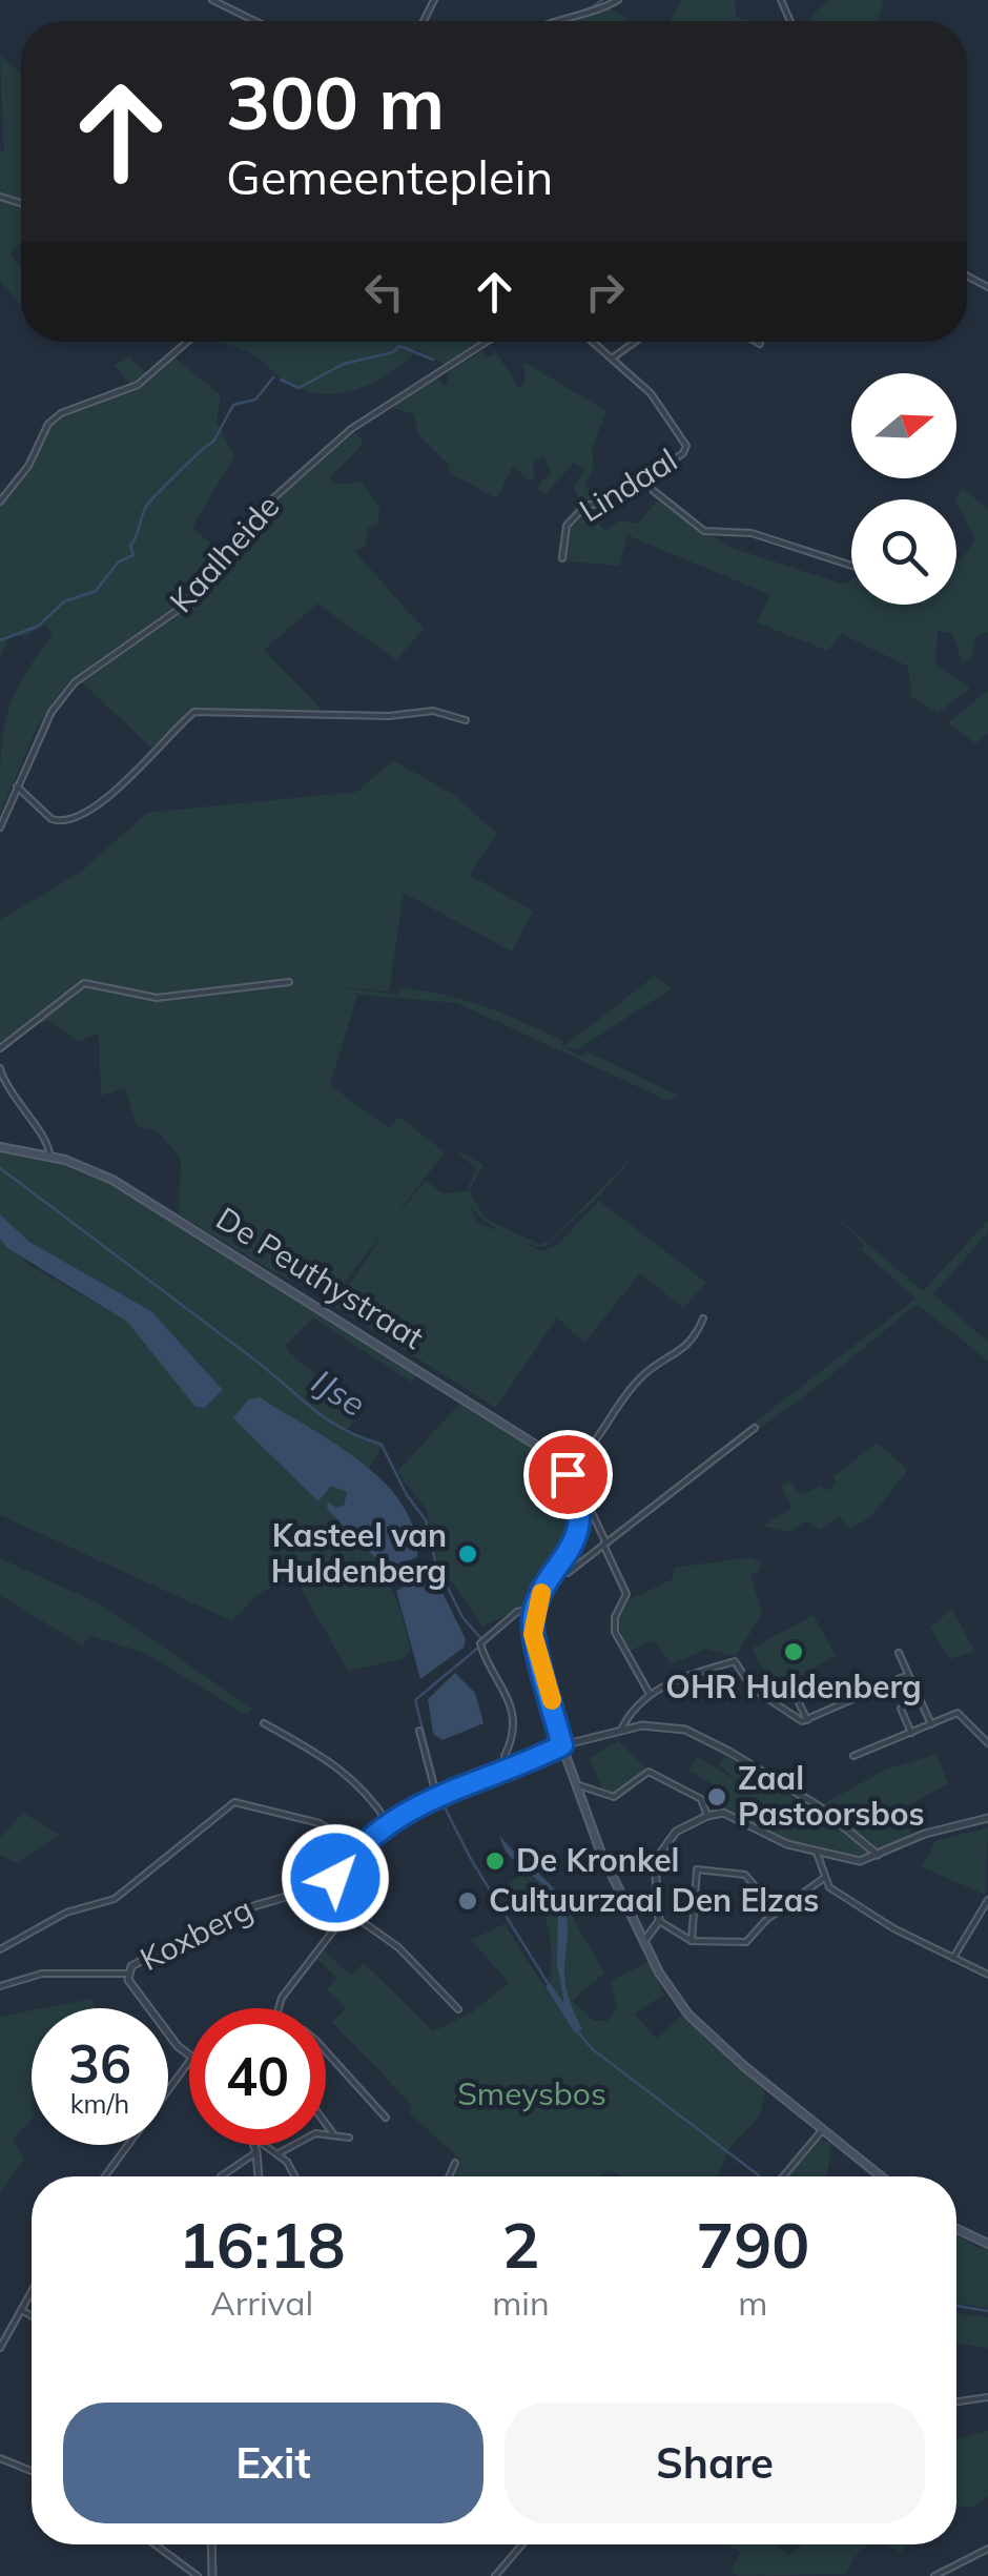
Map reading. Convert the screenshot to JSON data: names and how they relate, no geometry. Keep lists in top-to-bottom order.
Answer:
{
  "streets": {
    "main road": ["De Peuthystraat"],
    "street": ["Lindaal", "Kaalheide", "Koxberg"]
  },
  "water": ["IJse"],
  "parks": ["Smeysbos"],
  "places": [
    "Kasteel van Huldenberg",
    "OHR Huldenberg",
    "Zaal Pastoorsbos",
    "De Kronkel",
    "Cultuurzaal Den Elzas"
  ],
  "north": "right",
  "page": {
    "turn": ["300 m", "Gemeenteplein"],
    "speed": "36 km/h",
    "limit": "40",
    "eta": [
      "16:18",
      "Arrival",
      "2",
      "min",
      "790",
      "m"
    ],
    "buttons": ["Exit", "Share"]
  }
}
